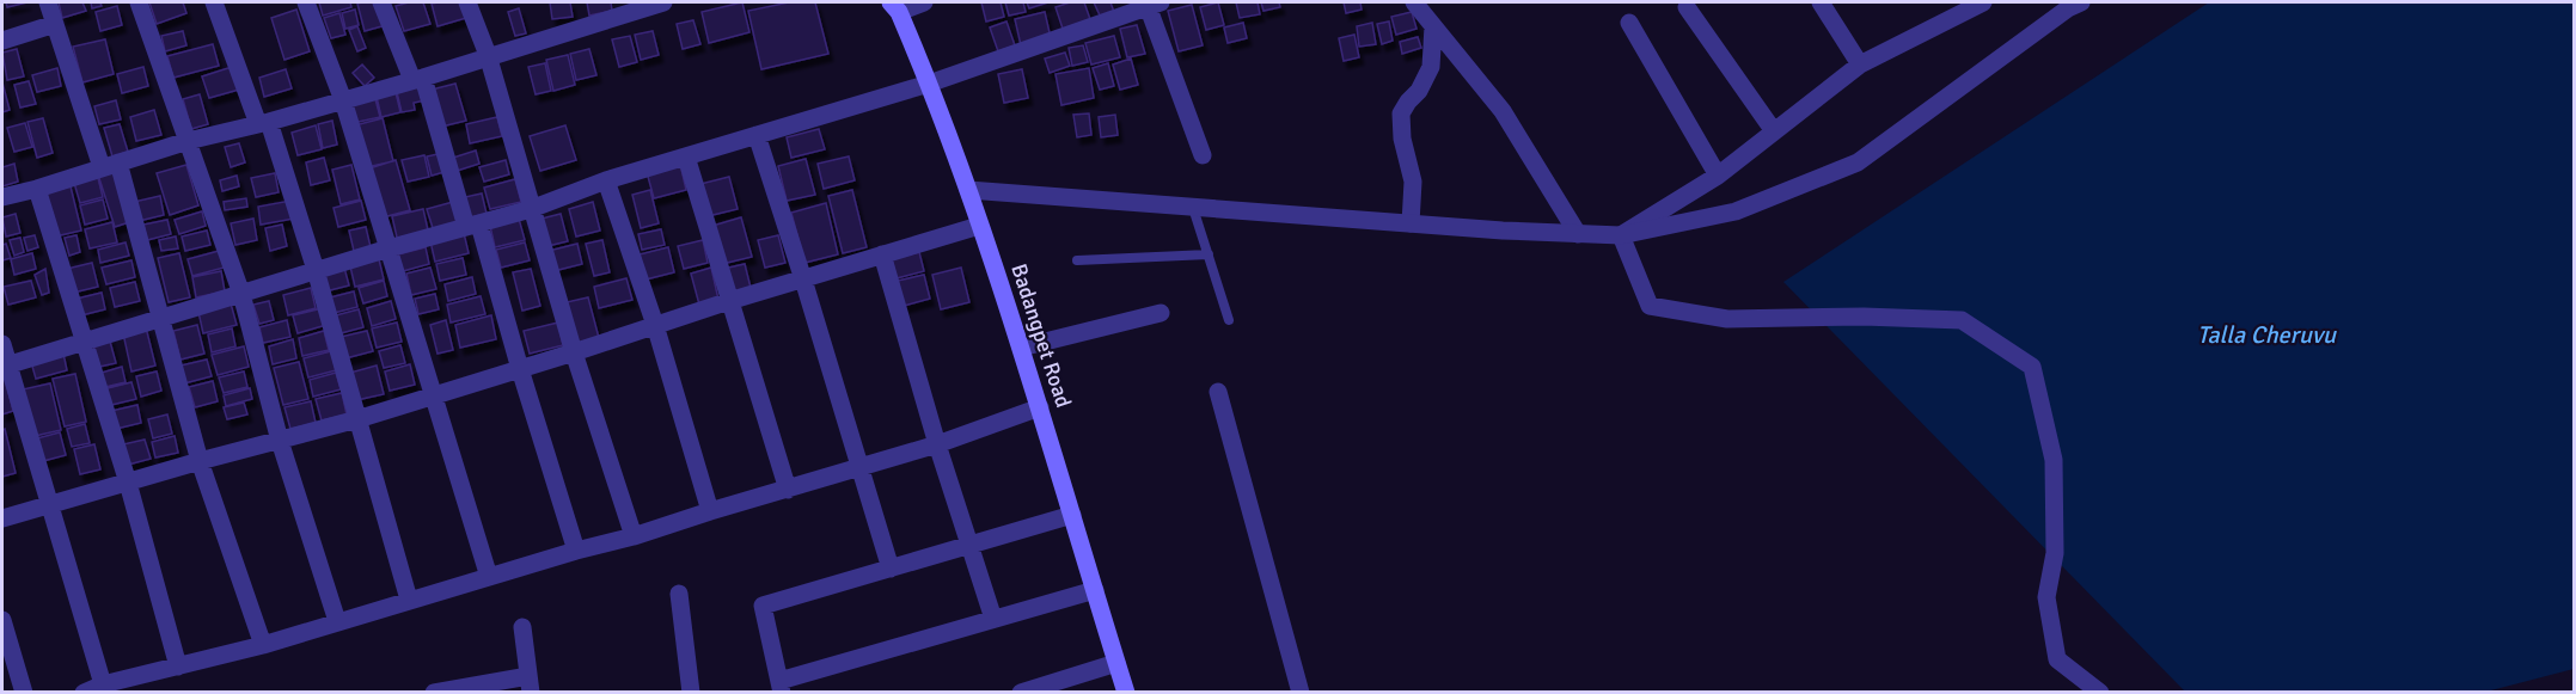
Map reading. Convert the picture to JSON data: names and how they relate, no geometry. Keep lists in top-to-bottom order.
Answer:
{
  "streets": {
    "main road": ["Badangpet Road"]
  },
  "water": ["Talla Cheruvu"]
}
